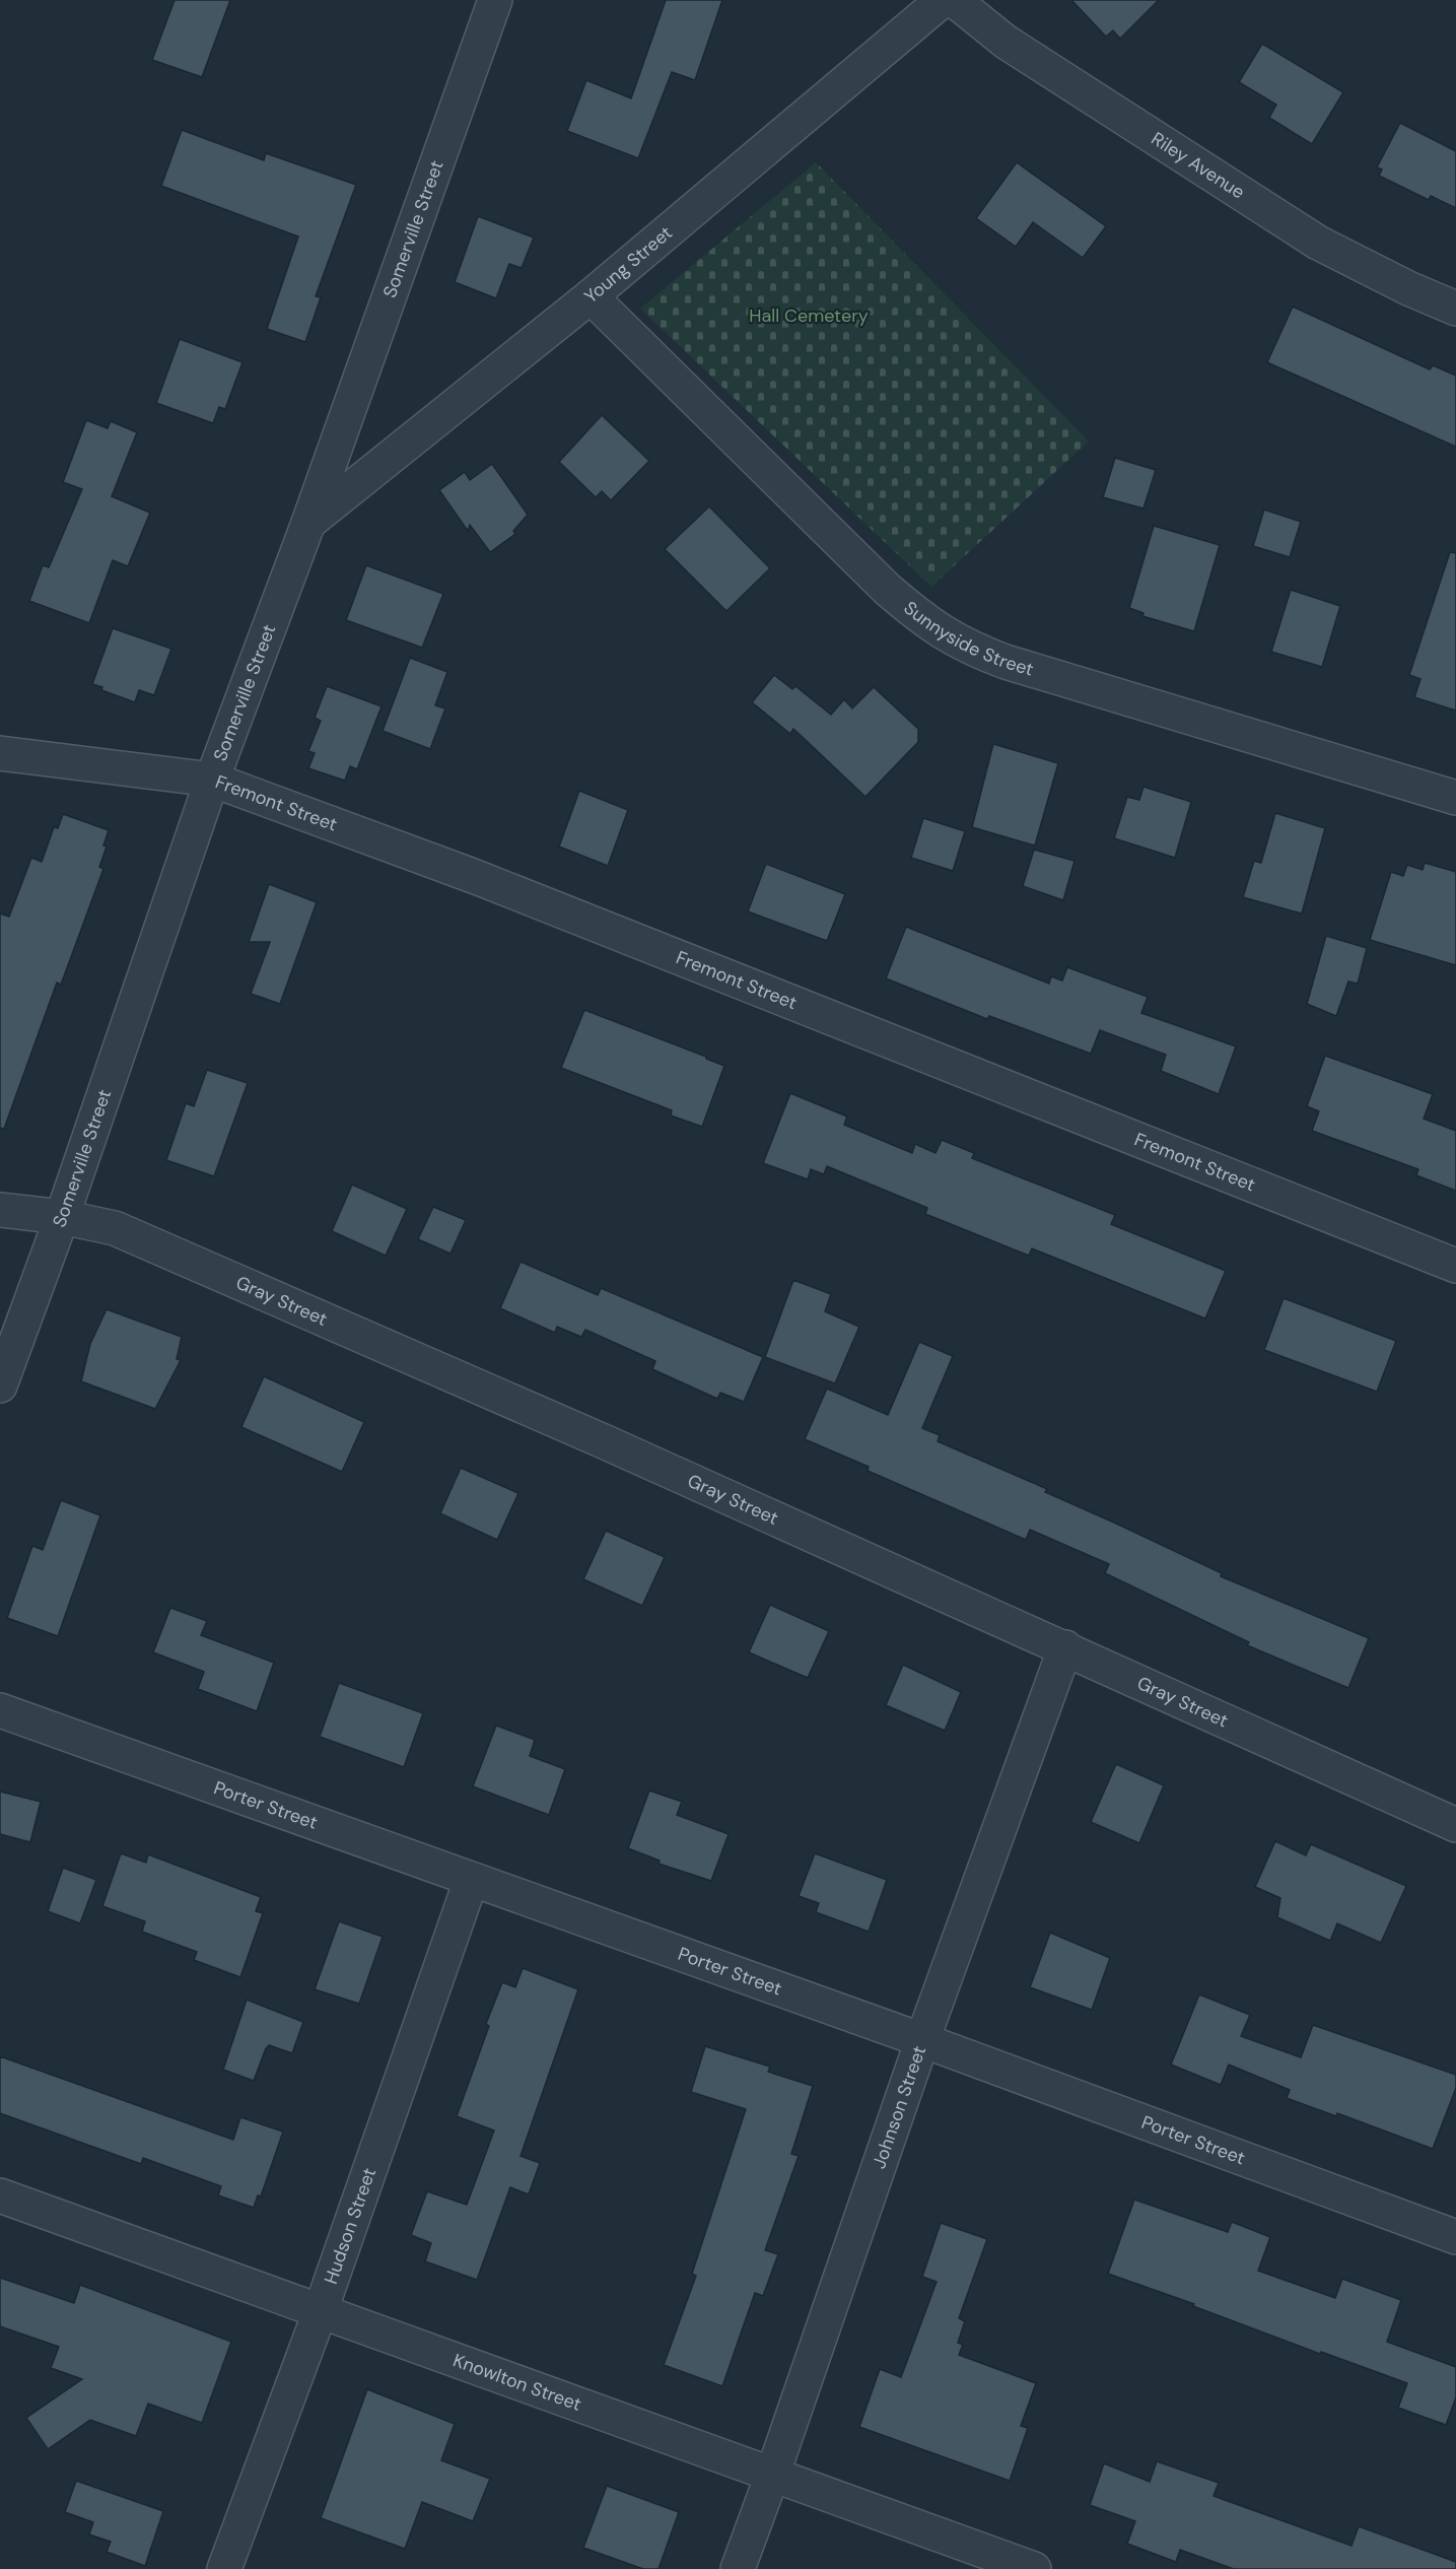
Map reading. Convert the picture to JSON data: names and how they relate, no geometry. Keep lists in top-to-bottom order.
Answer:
{
  "streets": {
    "street": [
      "Riley Avenue",
      "Somerville Street",
      "Young Street",
      "Sunnyside Street",
      "Fremont Street",
      "Gray Street",
      "Porter Street",
      "Johnson Street",
      "Hudson Street",
      "Knowlton Street"
    ]
  },
  "crossings": [
    ["Somerville Street", "Young Street"],
    ["Somerville Street", "Fremont Street"],
    ["Somerville Street", "Gray Street"],
    ["Young Street", "Sunnyside Street"],
    ["Gray Street", "Johnson Street"],
    ["Porter Street", "Johnson Street"],
    ["Porter Street", "Hudson Street"],
    ["Johnson Street", "Knowlton Street"],
    ["Hudson Street", "Knowlton Street"]
  ],
  "parks": ["Hall Cemetery"]
}
